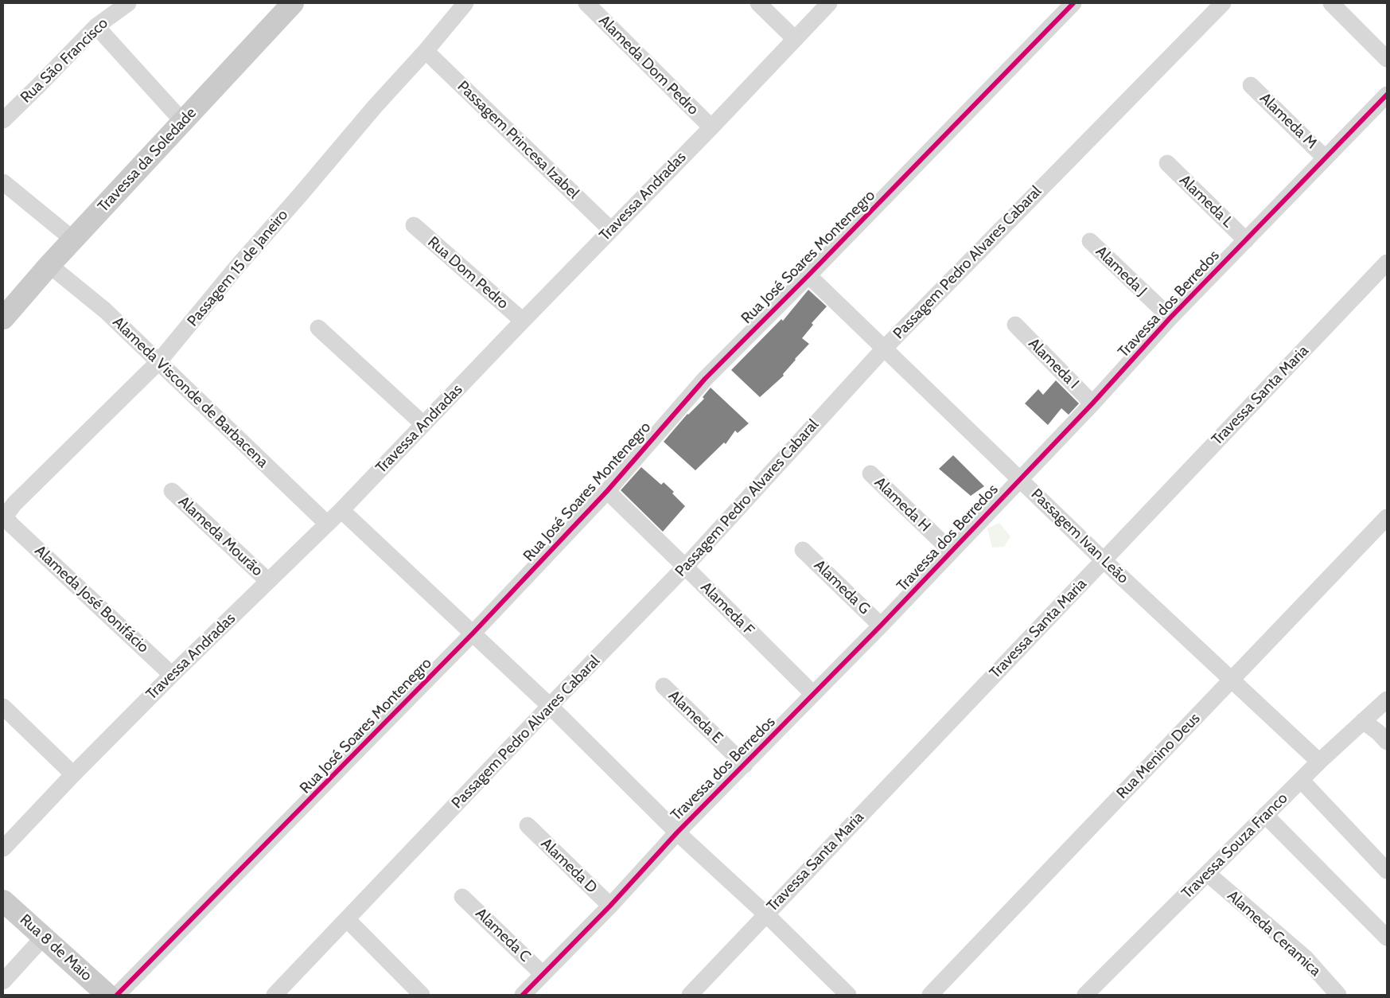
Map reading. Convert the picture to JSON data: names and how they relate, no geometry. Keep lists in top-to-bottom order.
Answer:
{
  "streets": {
    "main road": ["Travessa da Soledade", "Rua 8 de Maio"],
    "street": [
      "Rua São Francisco",
      "Alameda Dom Pedro",
      "Alameda M",
      "Passagem Princesa Izabel",
      "Travessa Andradas",
      "Alameda L",
      "Rua José Soares Montenegro",
      "Passagem Pedro Alvares Cabaral",
      "Passagem 15 de Janeiro",
      "Alameda J",
      "Rua Dom Pedro",
      "Travessa dos Berredos",
      "Alameda I",
      "Alameda Visconde de Barbacena",
      "Travessa Santa Maria",
      "Alameda H",
      "Alameda Mourão",
      "Passagem Ivan Leão",
      "Alameda G",
      "Alameda José Bonifácio",
      "Alameda F",
      "Alameda E",
      "Rua Menino Deus",
      "Travessa Souza Franco",
      "Alameda D",
      "Alameda Ceramica",
      "Alameda C"
    ]
  },
  "crossings": [
    ["Alameda Dom Pedro", "Travessa Andradas"],
    ["Alameda M", "Travessa dos Berredos"],
    ["Passagem Princesa Izabel", "Travessa Andradas"],
    ["Passagem Princesa Izabel", "Passagem 15 de Janeiro"],
    ["Travessa da Soledade", "Alameda Visconde de Barbacena"],
    ["Travessa Andradas", "Rua Dom Pedro"],
    ["Travessa Andradas", "Alameda Visconde de Barbacena"],
    ["Travessa Andradas", "Alameda Mourão"],
    ["Travessa Andradas", "Alameda José Bonifácio"],
    ["Alameda L", "Travessa dos Berredos"],
    ["Rua José Soares Montenegro", "Passagem Ivan Leão"],
    ["Rua José Soares Montenegro", "Alameda F"],
    ["Passagem Pedro Alvares Cabaral", "Passagem Ivan Leão"],
    ["Passagem Pedro Alvares Cabaral", "Alameda F"],
    ["Passagem 15 de Janeiro", "Alameda Visconde de Barbacena"],
    ["Passagem 15 de Janeiro", "Alameda José Bonifácio"],
    ["Alameda J", "Travessa dos Berredos"],
    ["Travessa dos Berredos", "Alameda I"],
    ["Travessa dos Berredos", "Alameda H"],
    ["Travessa dos Berredos", "Passagem Ivan Leão"],
    ["Travessa dos Berredos", "Alameda G"],
    ["Travessa dos Berredos", "Alameda F"],
    ["Travessa dos Berredos", "Alameda E"],
    ["Travessa dos Berredos", "Alameda D"],
    ["Travessa dos Berredos", "Alameda C"],
    ["Travessa Santa Maria", "Passagem Ivan Leão"],
    ["Passagem Ivan Leão", "Rua Menino Deus"],
    ["Passagem Ivan Leão", "Travessa Souza Franco"],
    ["Travessa Souza Franco", "Alameda Ceramica"]
  ]
}
